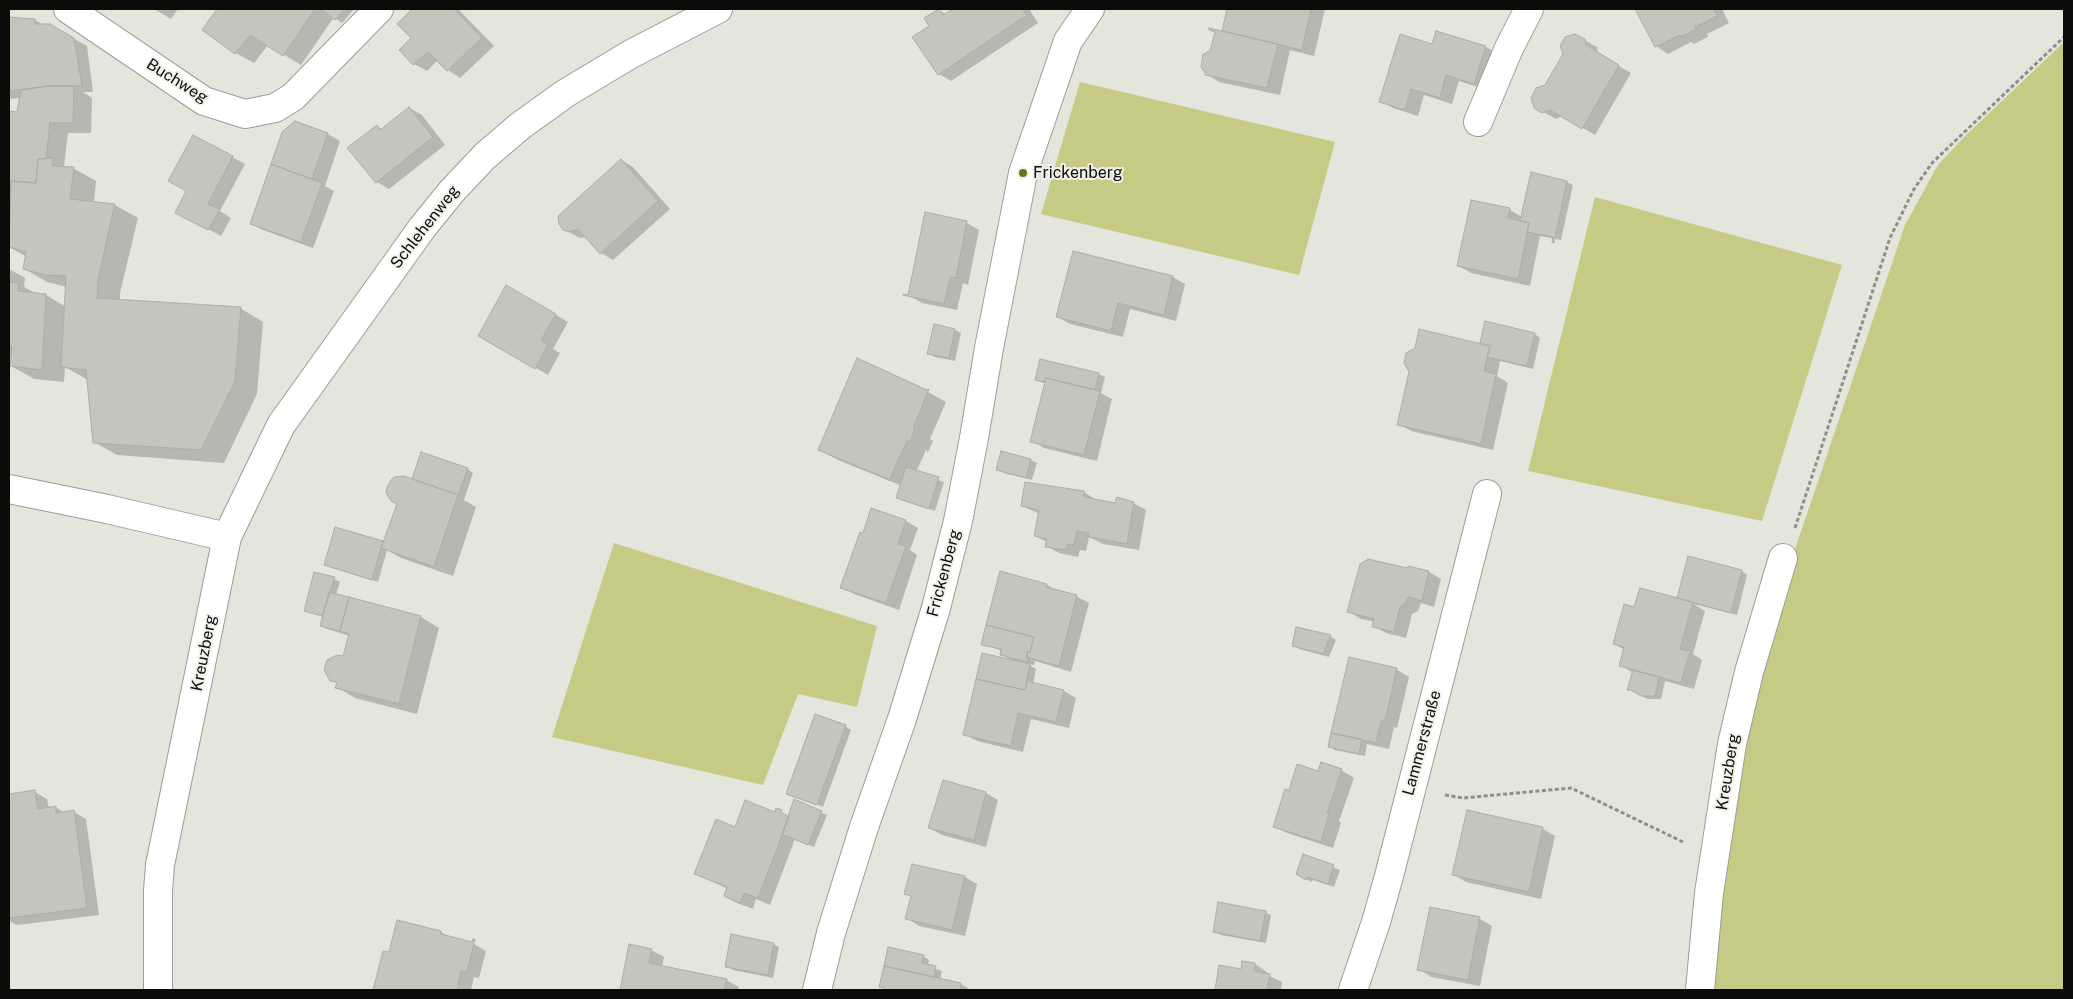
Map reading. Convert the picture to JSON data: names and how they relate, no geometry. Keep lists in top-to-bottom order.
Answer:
{
  "streets": {
    "street": [
      "Buchweg",
      "Schlehenweg",
      "Frickenberg",
      "Kreuzberg",
      "Lammerstraße"
    ]
  },
  "crossings": [
    ["Schlehenweg", "Kreuzberg"]
  ],
  "places": ["Frickenberg"]
}
